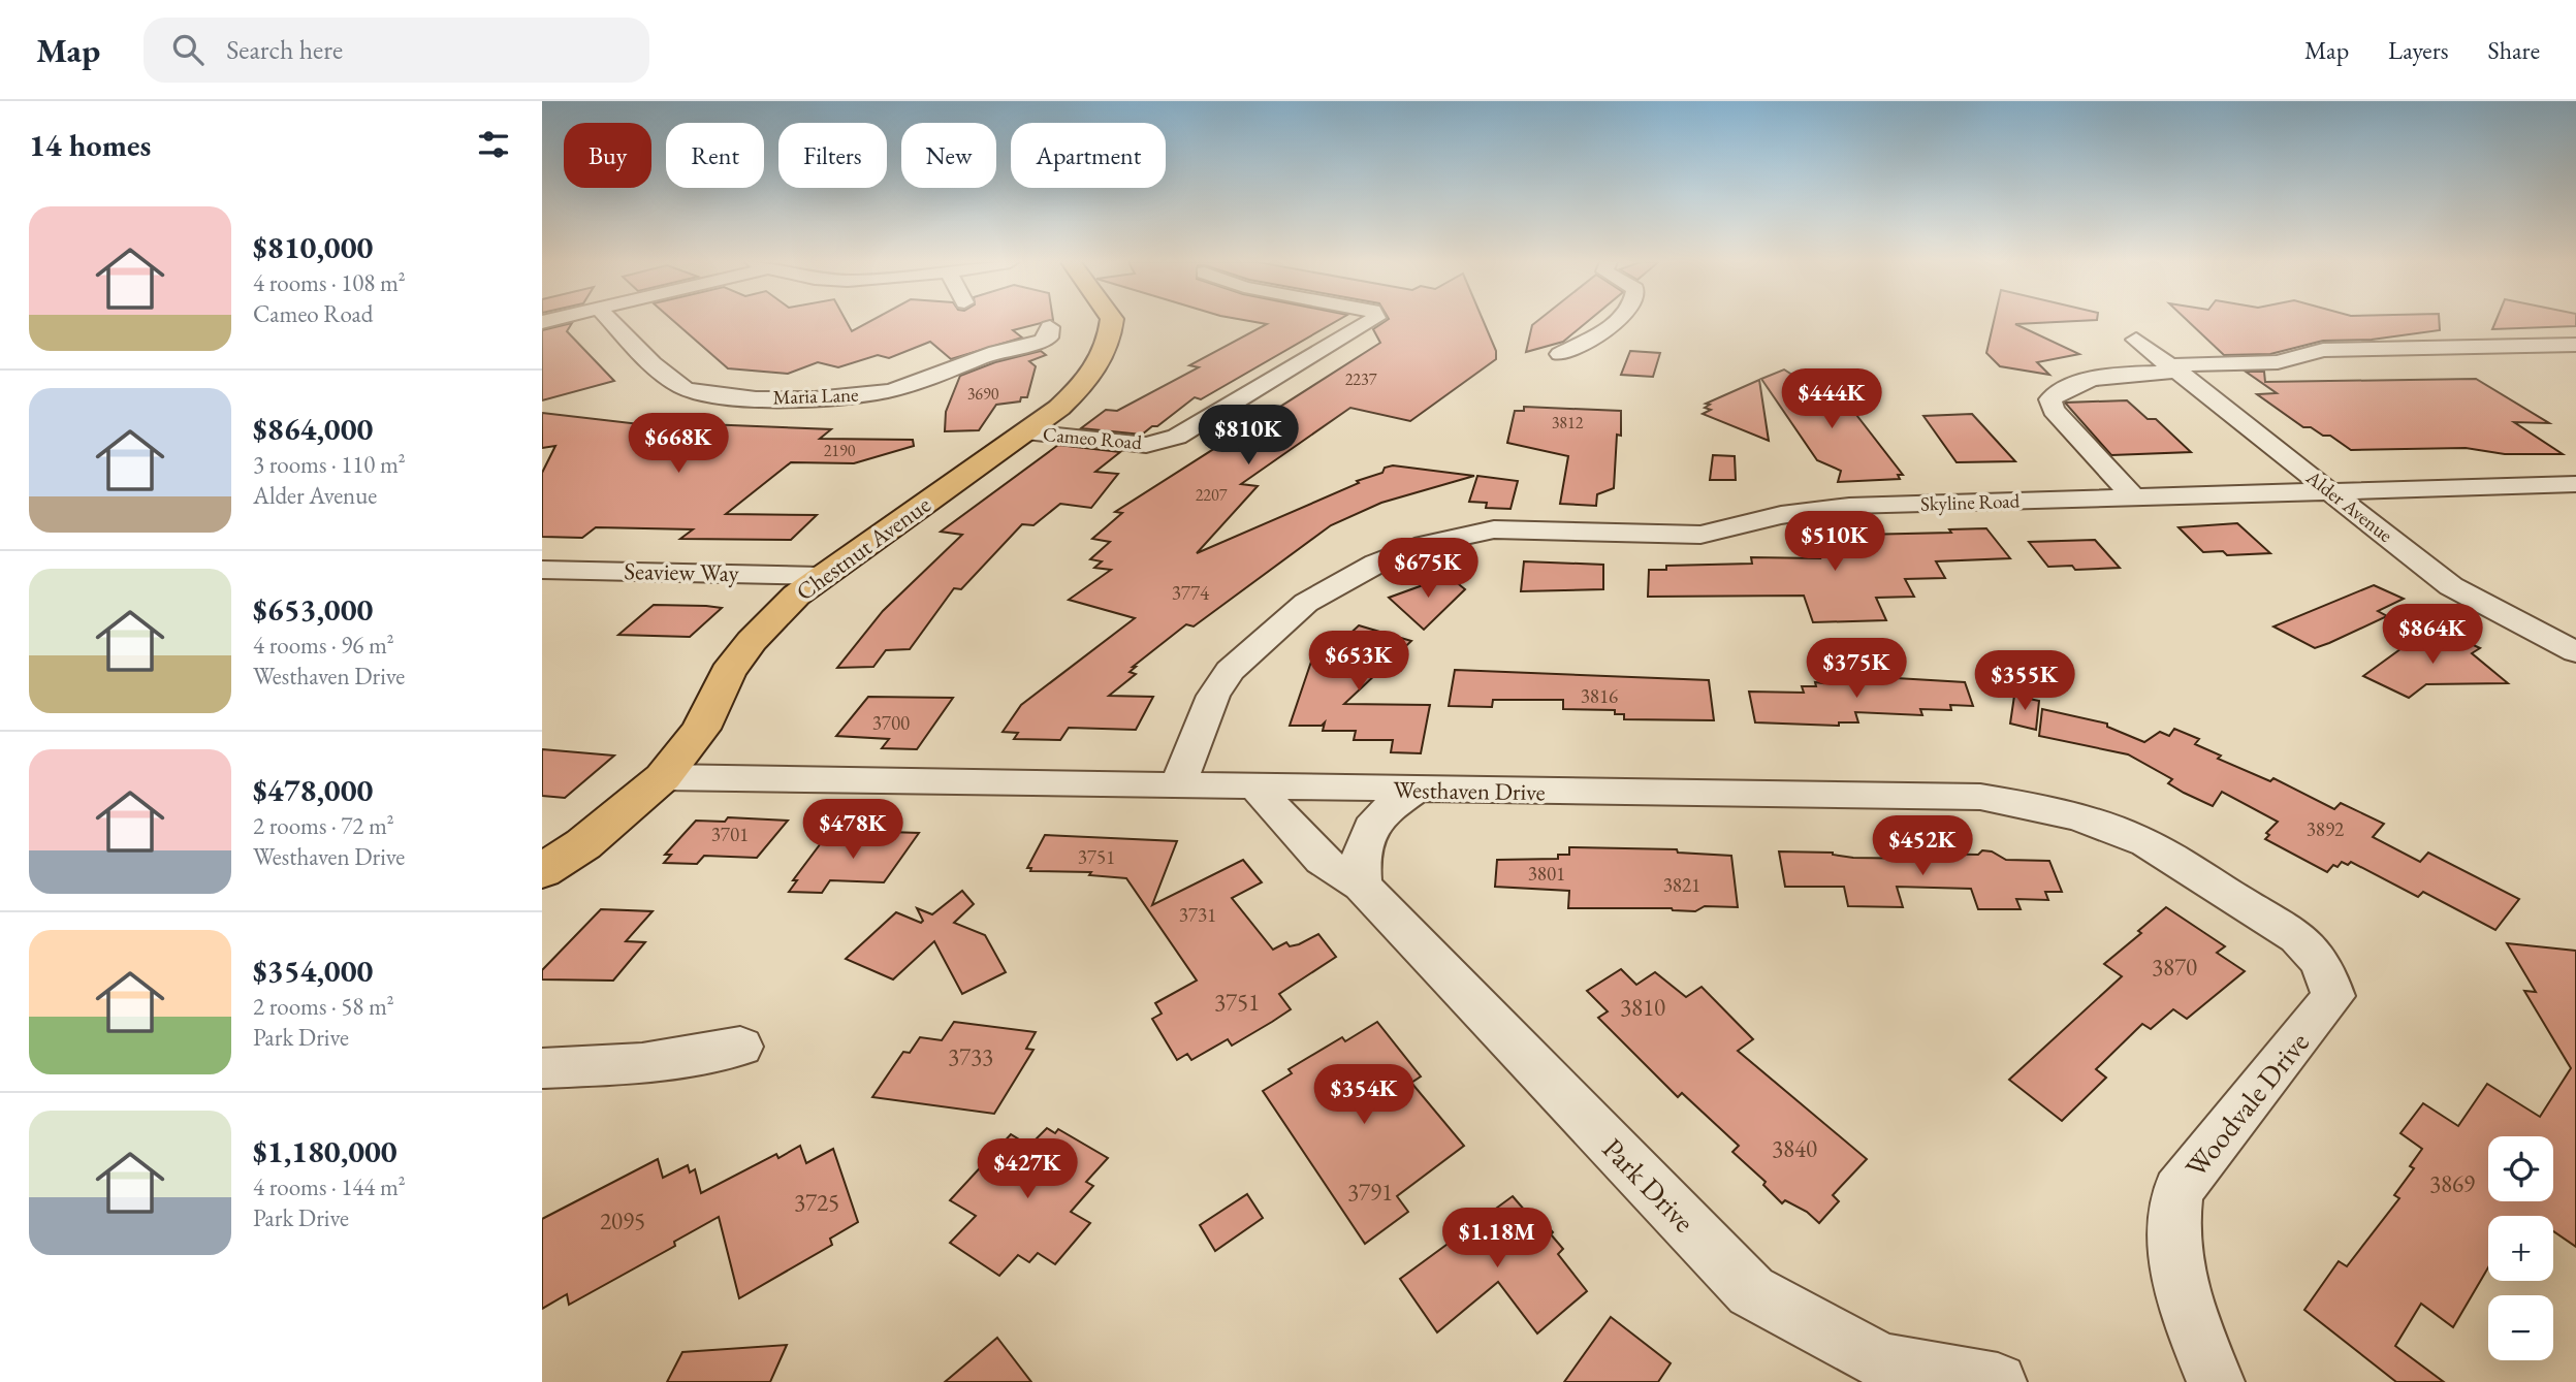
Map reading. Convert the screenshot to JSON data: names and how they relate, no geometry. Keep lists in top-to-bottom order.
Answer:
{
  "streets": {
    "main road": ["Chestnut Avenue"],
    "street": [
      "Maria Lane",
      "Cameo Road",
      "Skyline Road",
      "Alder Avenue",
      "Seaview Way",
      "Westhaven Drive",
      "Woodvale Drive",
      "Park Drive"
    ]
  },
  "crossings": [
    ["Cameo Road", "Chestnut Avenue"],
    ["Skyline Road", "Alder Avenue"],
    ["Skyline Road", "Westhaven Drive"],
    ["Chestnut Avenue", "Seaview Way"],
    ["Chestnut Avenue", "Westhaven Drive"],
    ["Westhaven Drive", "Woodvale Drive"],
    ["Westhaven Drive", "Park Drive"]
  ],
  "house_numbers": [
    "2237",
    "3690",
    "3812",
    "2190",
    "2207",
    "3774",
    "3816",
    "3700",
    "3892",
    "3701",
    "3751",
    "3801",
    "3821",
    "3731",
    "3870",
    "3751",
    "3810",
    "3733",
    "3840",
    "3869",
    "3791",
    "3725",
    "2095"
  ],
  "page": {
    "header": "Map",
    "search": "Search here",
    "nav": ["Map", "Layers", "Share"],
    "heading": "14 homes",
    "chip": [
      "Buy",
      "Rent",
      "Filters",
      "New",
      "Apartment"
    ],
    "list": [
      {
        "name": "$810,000",
        "note": "4 rooms · 108 m² · Cameo Road"
      },
      {
        "name": "$864,000",
        "note": "3 rooms · 110 m² · Alder Avenue"
      },
      {
        "name": "$653,000",
        "note": "4 rooms · 96 m² · Westhaven Drive"
      },
      {
        "name": "$478,000",
        "note": "2 rooms · 72 m² · Westhaven Drive"
      },
      {
        "name": "$354,000",
        "note": "2 rooms · 58 m² · Park Drive"
      },
      {
        "name": "$1,180,000",
        "note": "4 rooms · 144 m² · Park Drive"
      }
    ],
    "price": [
      "$444K",
      "$810K",
      "$668K",
      "$510K",
      "$675K",
      "$864K",
      "$653K",
      "$375K",
      "$355K",
      "$478K",
      "$452K",
      "$354K",
      "$427K",
      "$1.18M"
    ],
    "map_buttons": ["+", "−"]
  }
}
